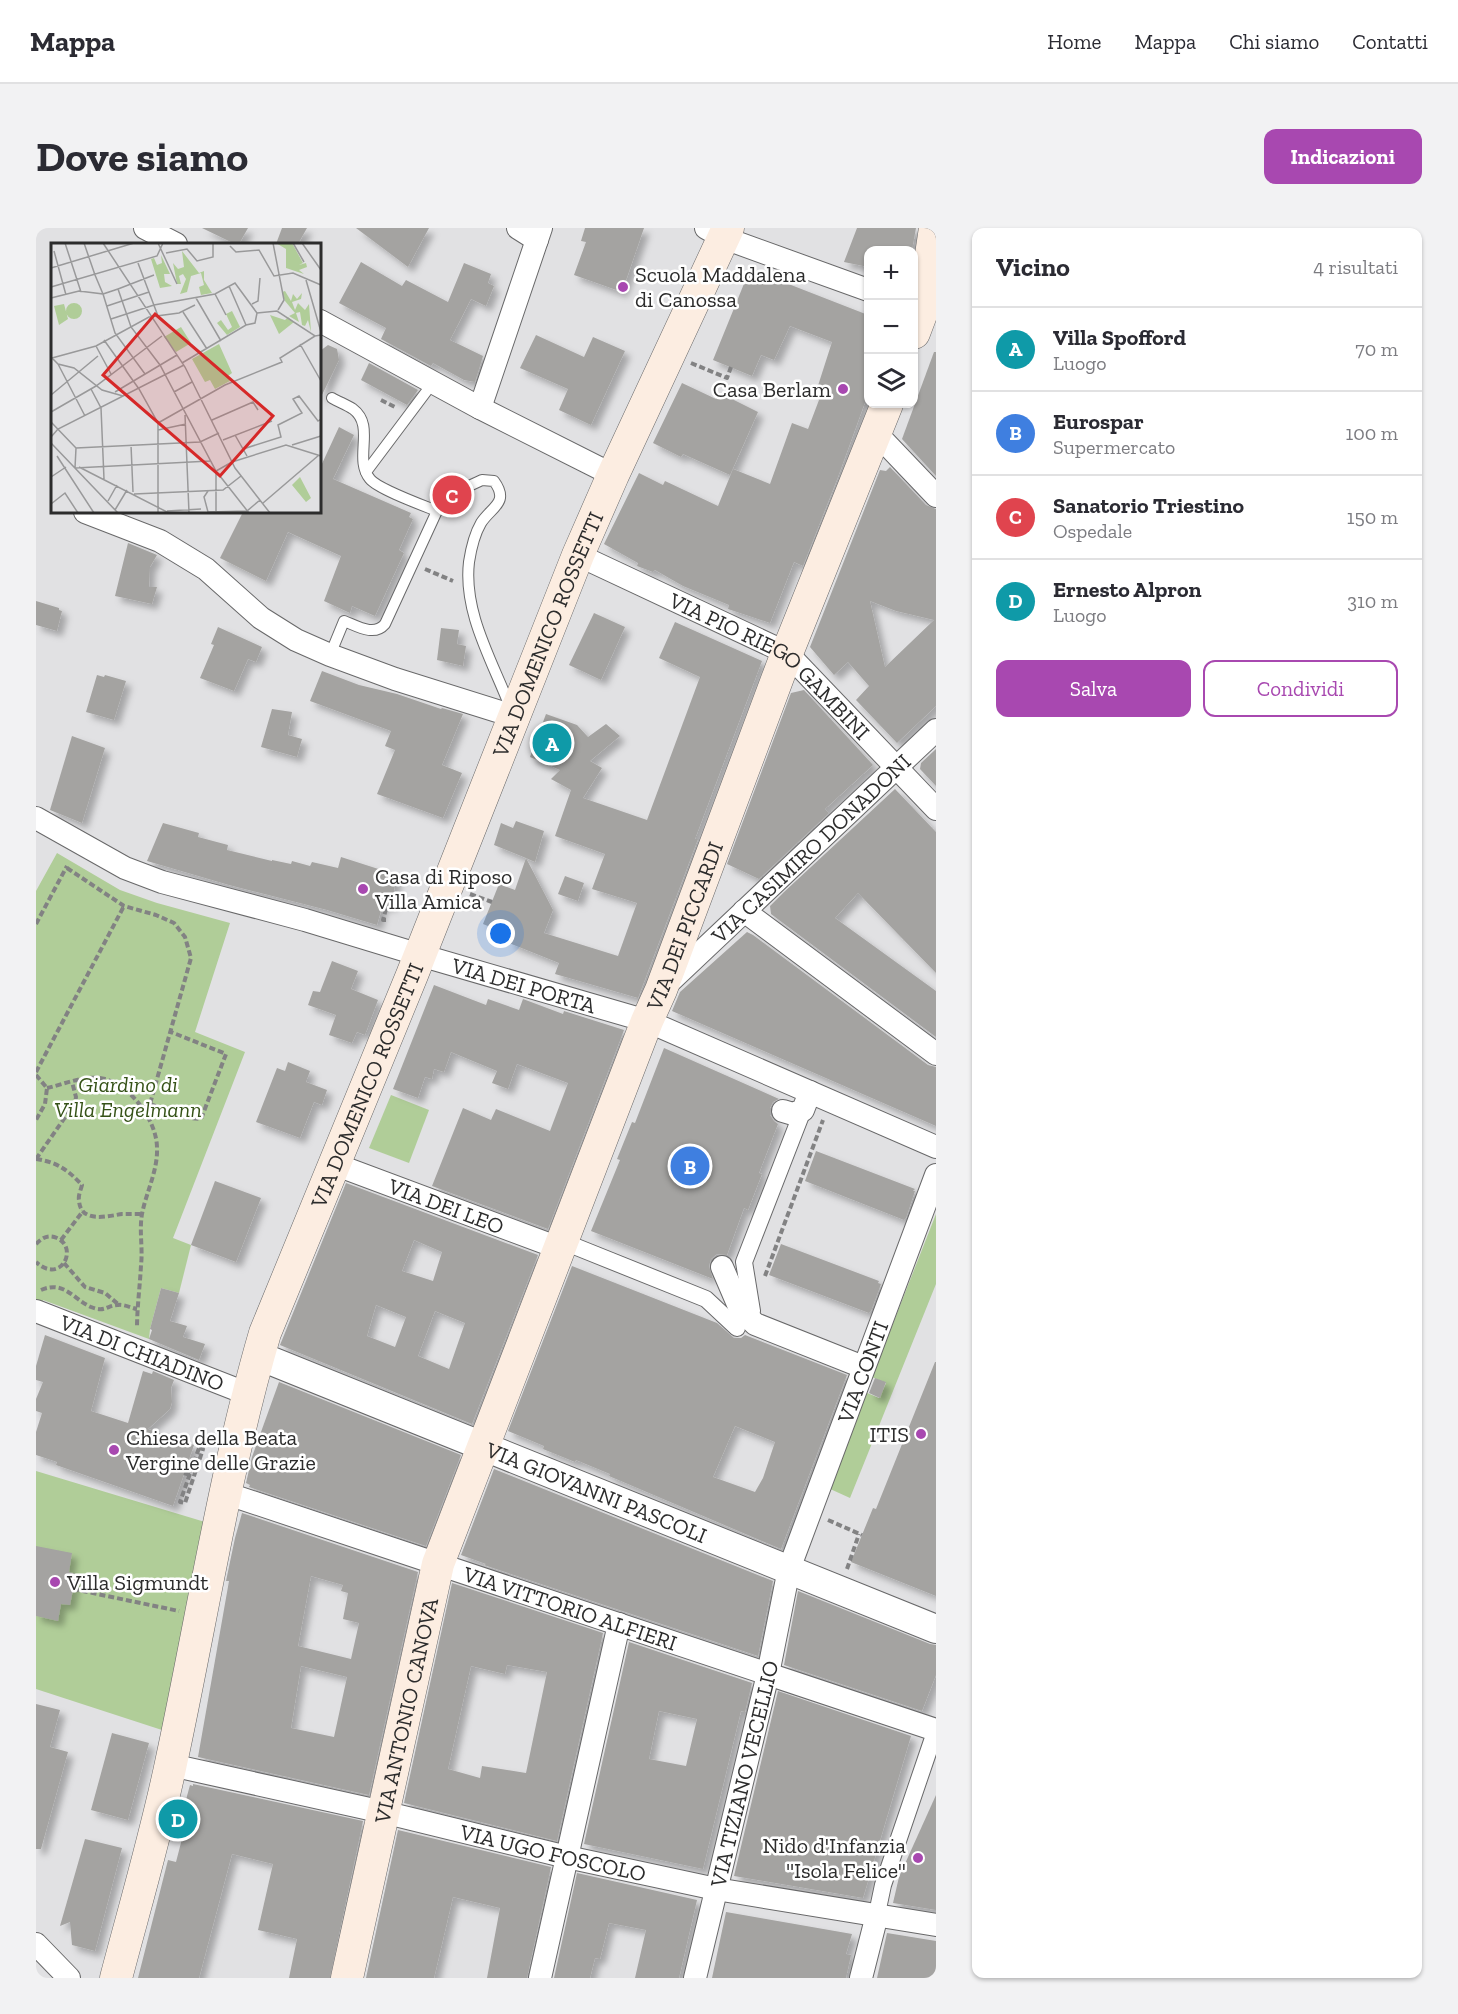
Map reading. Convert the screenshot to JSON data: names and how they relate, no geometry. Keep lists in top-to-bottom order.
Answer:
{
  "streets": {
    "main road": ["VIA DOMENICO ROSSETTI", "VIA DEI PICCARDI", "VIA ANTONIO CANOVA"],
    "street": [
      "VIA PIO RIEGO GAMBINI",
      "VIA CASIMIRO DONADONI",
      "VIA DEI PORTA",
      "VIA DEI LEO",
      "VIA DI CHIADINO",
      "VIA CONTI",
      "VIA GIOVANNI PASCOLI",
      "VIA VITTORIO ALFIERI",
      "VIA TIZIANO VECELLIO",
      "VIA UGO FOSCOLO"
    ]
  },
  "crossings": [
    ["VIA DOMENICO ROSSETTI", "VIA PIO RIEGO GAMBINI"],
    ["VIA DOMENICO ROSSETTI", "VIA DEI PORTA"],
    ["VIA DOMENICO ROSSETTI", "VIA DEI LEO"],
    ["VIA DOMENICO ROSSETTI", "VIA DI CHIADINO"],
    ["VIA DOMENICO ROSSETTI", "VIA GIOVANNI PASCOLI"],
    ["VIA DOMENICO ROSSETTI", "VIA VITTORIO ALFIERI"],
    ["VIA DOMENICO ROSSETTI", "VIA UGO FOSCOLO"],
    ["VIA PIO RIEGO GAMBINI", "VIA CASIMIRO DONADONI"],
    ["VIA PIO RIEGO GAMBINI", "VIA DEI PICCARDI"],
    ["VIA CASIMIRO DONADONI", "VIA DEI PICCARDI"],
    ["VIA DEI PICCARDI", "VIA DEI PORTA"],
    ["VIA DEI PICCARDI", "VIA DEI LEO"],
    ["VIA DEI PICCARDI", "VIA GIOVANNI PASCOLI"],
    ["VIA DEI PICCARDI", "VIA ANTONIO CANOVA"],
    ["VIA CONTI", "VIA GIOVANNI PASCOLI"],
    ["VIA CONTI", "VIA TIZIANO VECELLIO"],
    ["VIA GIOVANNI PASCOLI", "VIA ANTONIO CANOVA"],
    ["VIA GIOVANNI PASCOLI", "VIA TIZIANO VECELLIO"],
    ["VIA VITTORIO ALFIERI", "VIA ANTONIO CANOVA"],
    ["VIA VITTORIO ALFIERI", "VIA TIZIANO VECELLIO"],
    ["VIA ANTONIO CANOVA", "VIA UGO FOSCOLO"],
    ["VIA TIZIANO VECELLIO", "VIA UGO FOSCOLO"]
  ],
  "parks": ["Giardino di Villa Engelmann"],
  "places": [
    "Scuola Maddalena di Canossa",
    "Casa Berlam",
    "Casa di Riposo Villa Amica",
    "ITIS",
    "Chiesa della Beata Vergine delle Grazie",
    "Villa Sigmundt",
    "Nido d'Infanzia \"Isola Felice\""
  ],
  "page": {
    "header": "Mappa",
    "nav": [
      "Home",
      "Mappa",
      "Chi siamo",
      "Contatti"
    ],
    "buttons": [
      "Indicazioni",
      ["Salva", "Condividi"]
    ],
    "title": "Dove siamo",
    "heading": ["Vicino", "4 risultati"],
    "map_buttons": ["+", "−"],
    "list": [
      {
        "mark": "A",
        "name": "Villa Spofford",
        "note": "Luogo",
        "value": "70 m"
      },
      {
        "mark": "B",
        "name": "Eurospar",
        "note": "Supermercato",
        "value": "100 m"
      },
      {
        "mark": "C",
        "name": "Sanatorio Triestino",
        "note": "Ospedale",
        "value": "150 m"
      },
      {
        "mark": "D",
        "name": "Ernesto Alpron",
        "note": "Luogo",
        "value": "310 m"
      }
    ],
    "pins": [
      "C",
      "A",
      "B",
      "D"
    ]
  }
}
